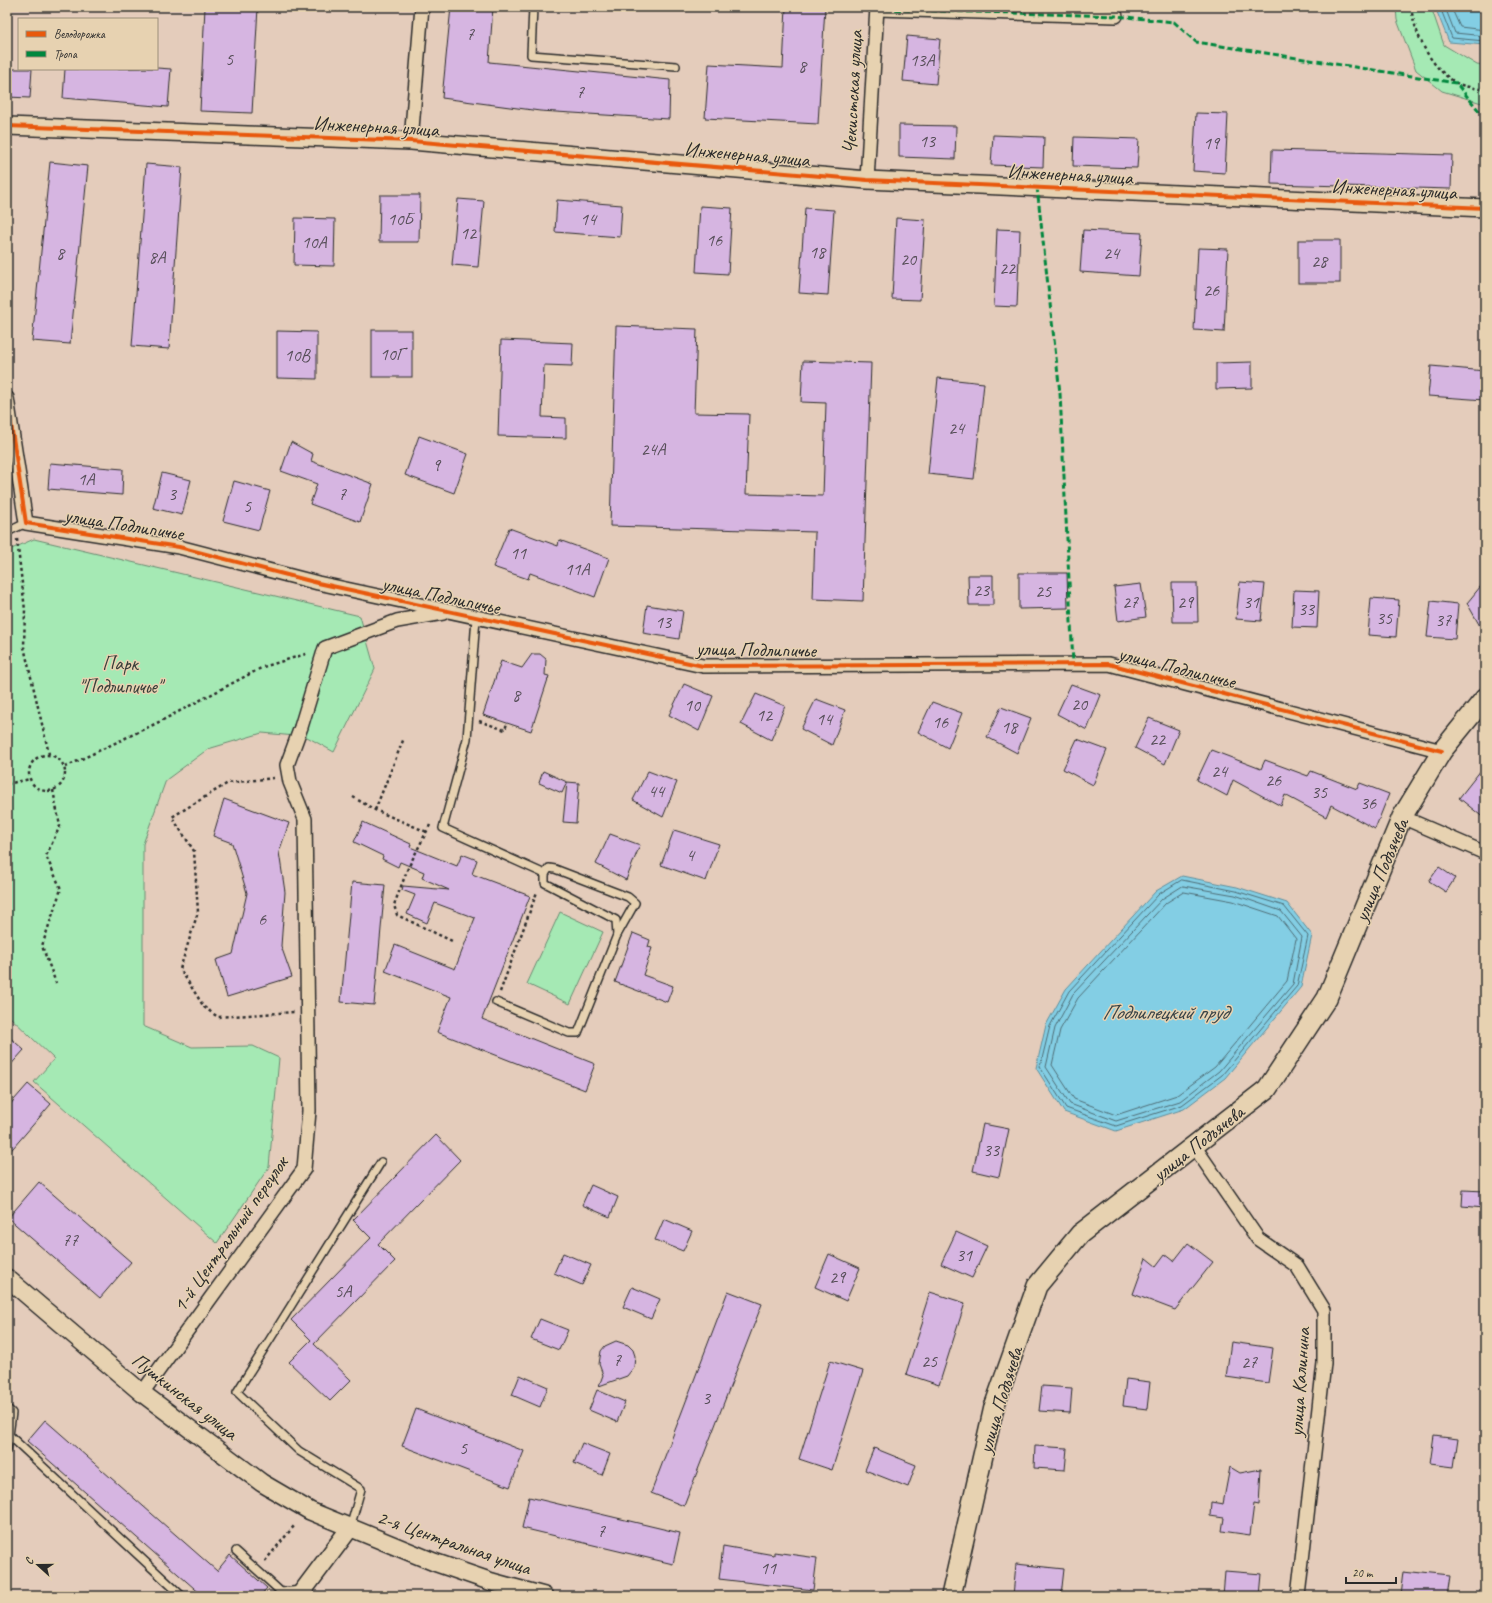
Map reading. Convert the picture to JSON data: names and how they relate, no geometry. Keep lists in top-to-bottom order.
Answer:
{
  "streets": {
    "main road": ["улица Подъячева"],
    "street": [
      "Чекистская улица",
      "Инженерная улица",
      "улица Подлипичье",
      "1-й Центральный переулок",
      "улица Калинина",
      "Пушкинская улица",
      "2-я Центральная улица"
    ]
  },
  "crossings": [
    ["Чекистская улица", "Инженерная улица"],
    ["улица Подлипичье", "улица Подъячева"],
    ["улица Подъячева", "улица Калинина"],
    ["1-й Центральный переулок", "Пушкинская улица"],
    ["Пушкинская улица", "2-я Центральная улица"]
  ],
  "water": ["Подлипецкий пруд"],
  "parks": ["Парк \"Подлипичье\""],
  "house_numbers": [
    "7",
    "5",
    "13А",
    "8",
    "7",
    "13",
    "19",
    "10Б",
    "14",
    "12",
    "16",
    "10А",
    "18",
    "8",
    "24",
    "8А",
    "20",
    "28",
    "22",
    "26",
    "10Г",
    "10В",
    "24",
    "24А",
    "9",
    "1А",
    "3",
    "7",
    "5",
    "11",
    "11А",
    "23",
    "25",
    "27",
    "29",
    "31",
    "33",
    "35",
    "37",
    "13",
    "8",
    "20",
    "10",
    "12",
    "14",
    "16",
    "18",
    "22",
    "24",
    "26",
    "44",
    "35",
    "36",
    "4",
    "6",
    "33",
    "77",
    "31",
    "29",
    "5А",
    "7",
    "25",
    "27",
    "3",
    "5",
    "7",
    "11"
  ],
  "legend": ["Велодорожка", "Тропа"],
  "scale_bar": "20 m",
  "north": "left"
}
